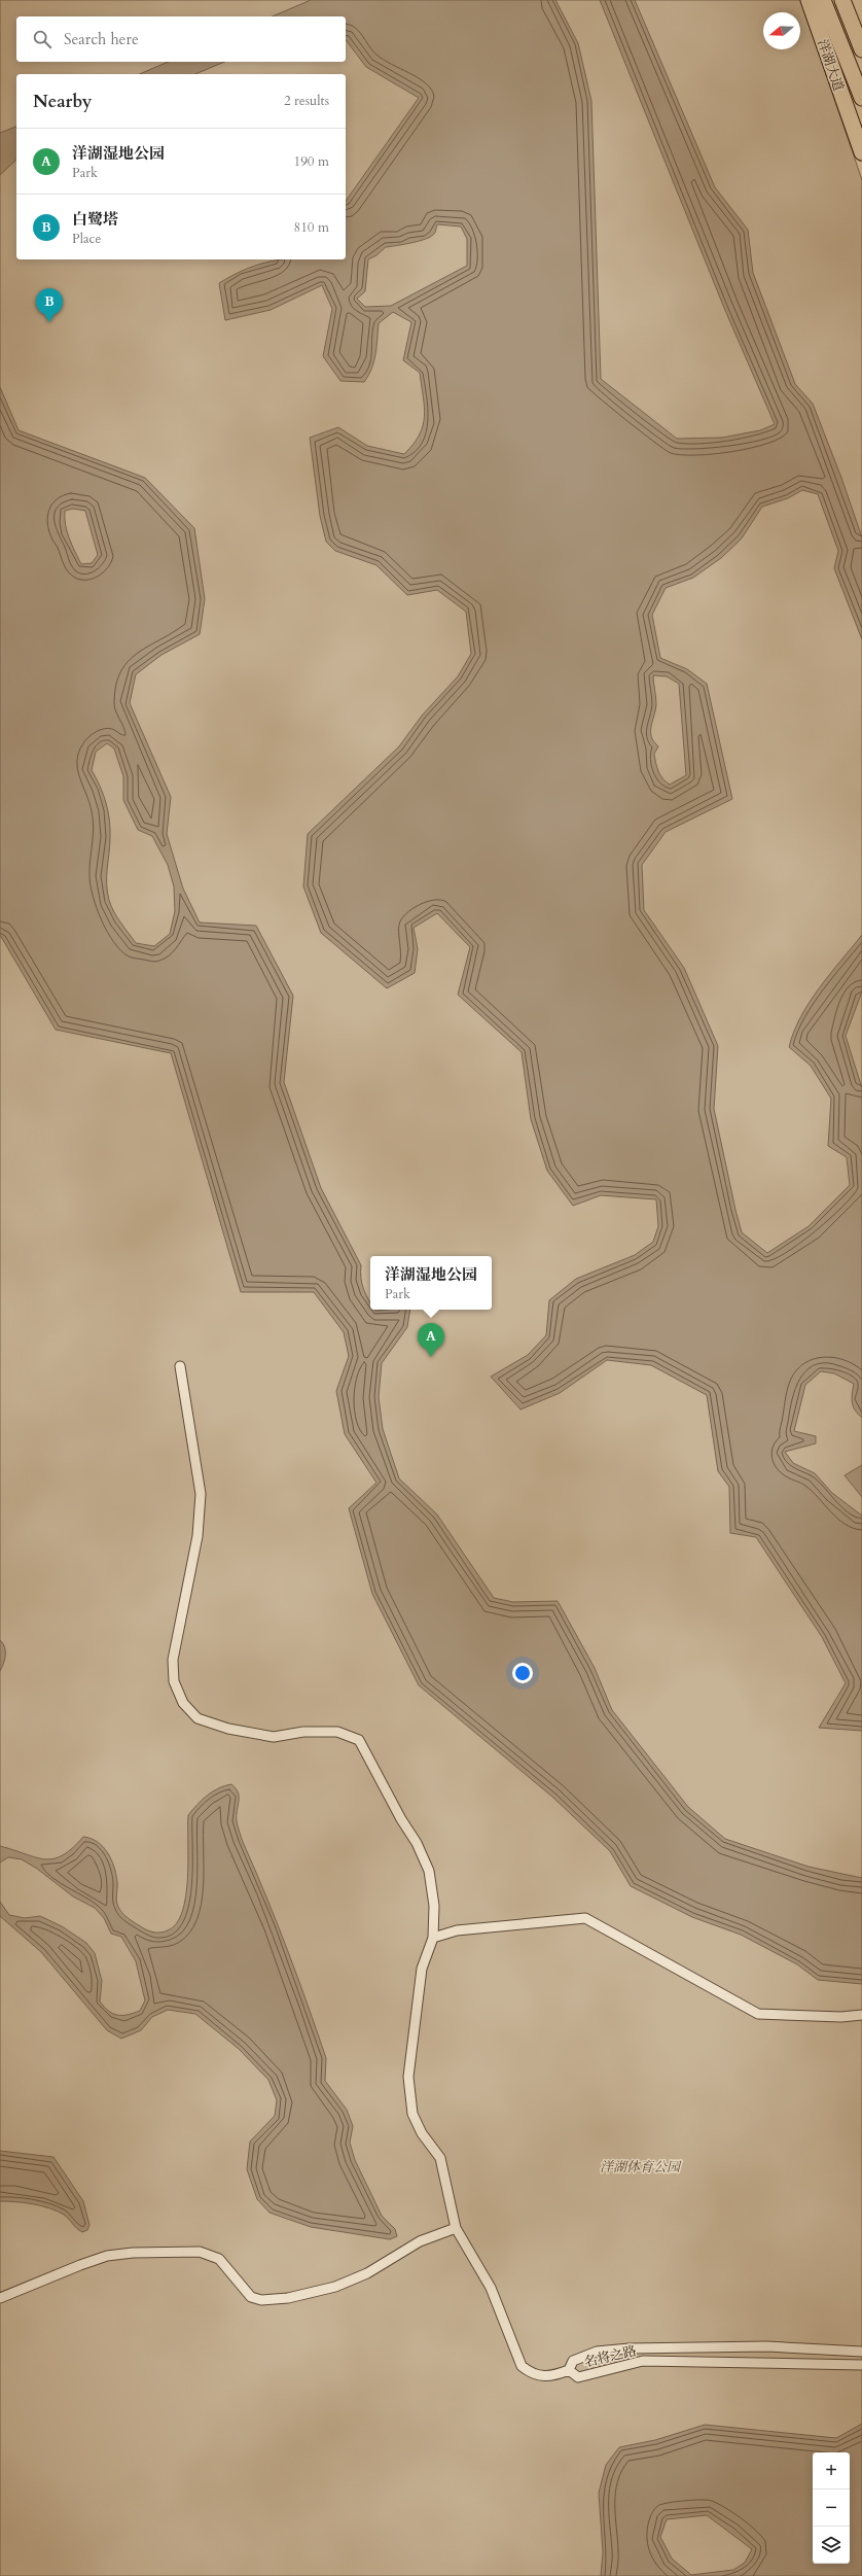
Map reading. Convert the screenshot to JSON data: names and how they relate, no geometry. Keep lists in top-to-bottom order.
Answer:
{
  "streets": {
    "main road": ["洋湖大道"],
    "street": ["名将之路"]
  },
  "parks": ["洋湖体育公园"],
  "north": "left",
  "page": {
    "search": "Search here",
    "heading": ["Nearby", "2 results"],
    "list": [
      {
        "mark": "A",
        "name": "洋湖湿地公园",
        "note": "Park",
        "value": "190 m"
      },
      {
        "mark": "B",
        "name": "白鹭塔",
        "note": "Place",
        "value": "810 m"
      }
    ],
    "pins": ["B", "A"],
    "popup": ["洋湖湿地公园", "Park"],
    "map_buttons": ["+", "−"]
  }
}
